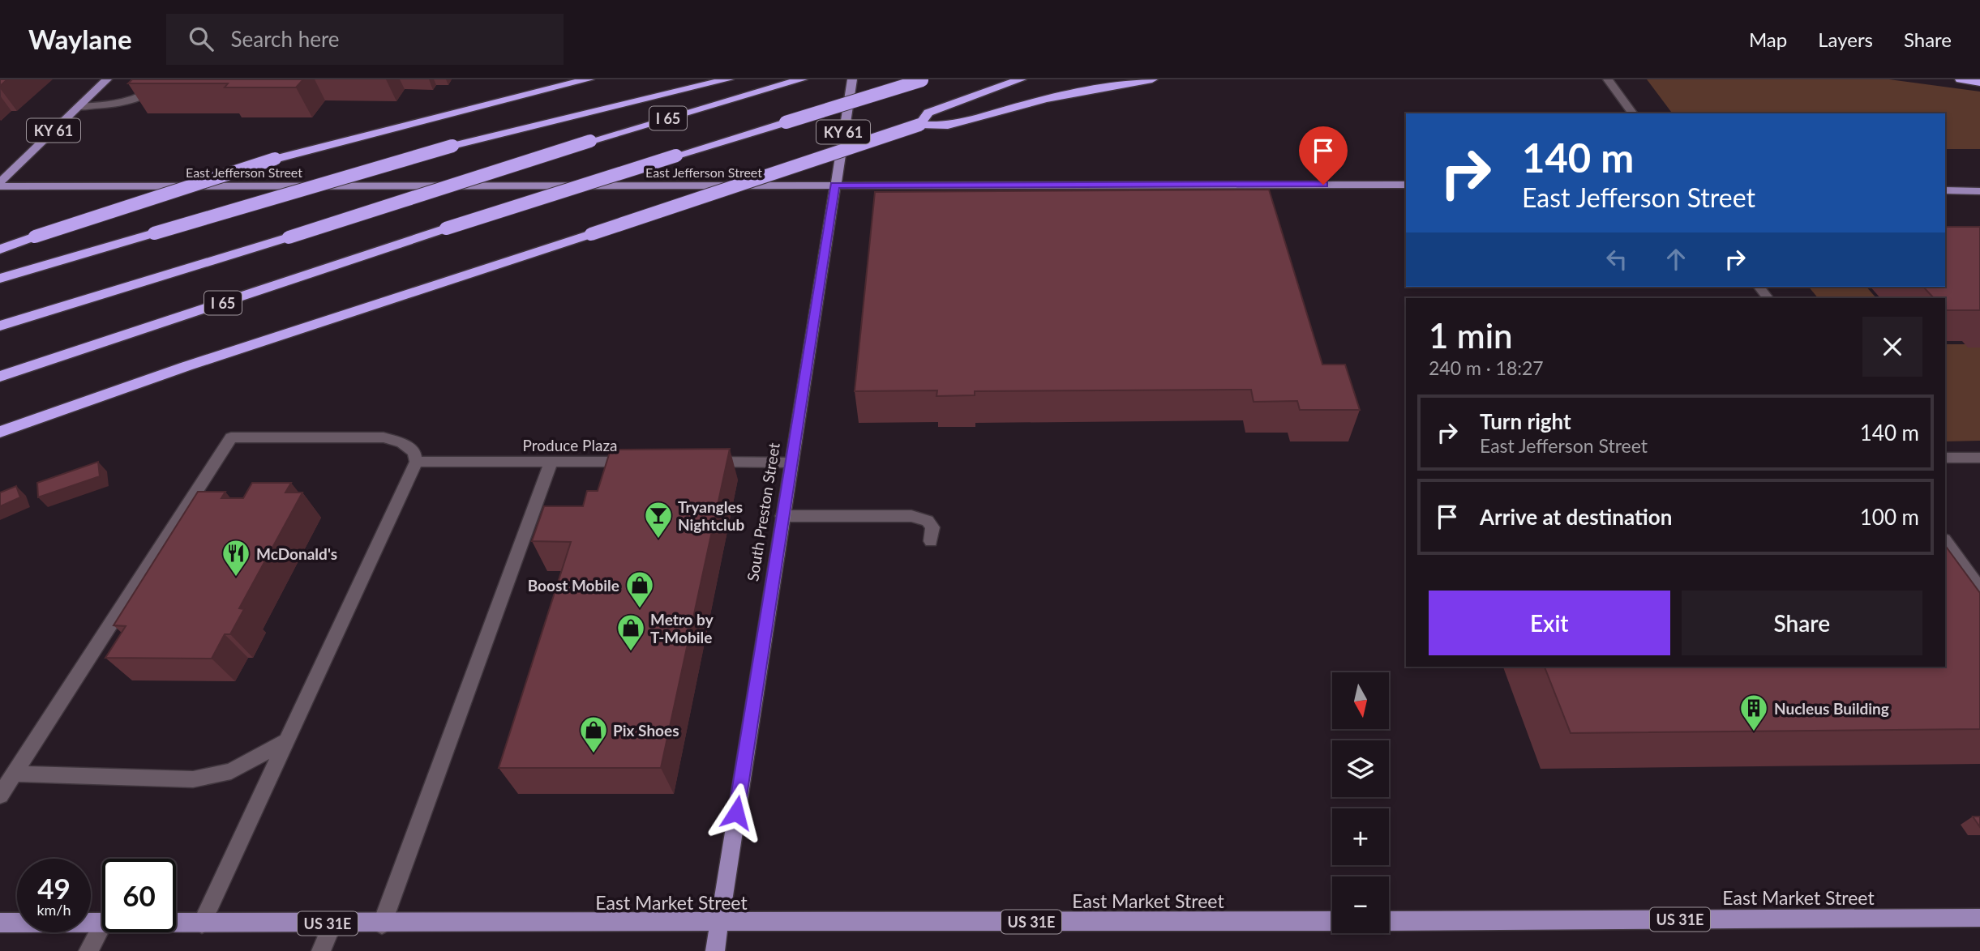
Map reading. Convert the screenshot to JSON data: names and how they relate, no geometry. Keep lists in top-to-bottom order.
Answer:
{
  "streets": {
    "highway": ["I 65"],
    "main road": [
      "KY 61",
      "East Jefferson Street",
      "South Preston Street",
      "East Market Street",
      "US 31E"
    ],
    "street": ["Produce Plaza"]
  },
  "crossings": [
    ["East Jefferson Street", "South Preston Street"],
    ["South Preston Street", "East Market Street"]
  ],
  "places": {
    "bar": ["Tryangles Nightclub"],
    "restaurant": ["McDonald's"],
    "shop": ["Boost Mobile", "Metro by T-Mobile", "Pix Shoes"],
    "building": ["Nucleus Building"]
  },
  "north": "bottom",
  "page": {
    "header": "Waylane",
    "search": "Search here",
    "nav": ["Map", "Layers", "Share"],
    "turn": ["140 m", "East Jefferson Street"],
    "heading": ["1 min", "240 m · 18:27"],
    "list": [
      {
        "name": "Turn right",
        "note": "East Jefferson Street",
        "value": "140 m"
      },
      {
        "name": "Arrive at destination",
        "value": "100 m"
      }
    ],
    "buttons": ["Exit", "Share"],
    "map_buttons": ["+", "−"],
    "speed": "49 km/h",
    "limit": "60"
  }
}
